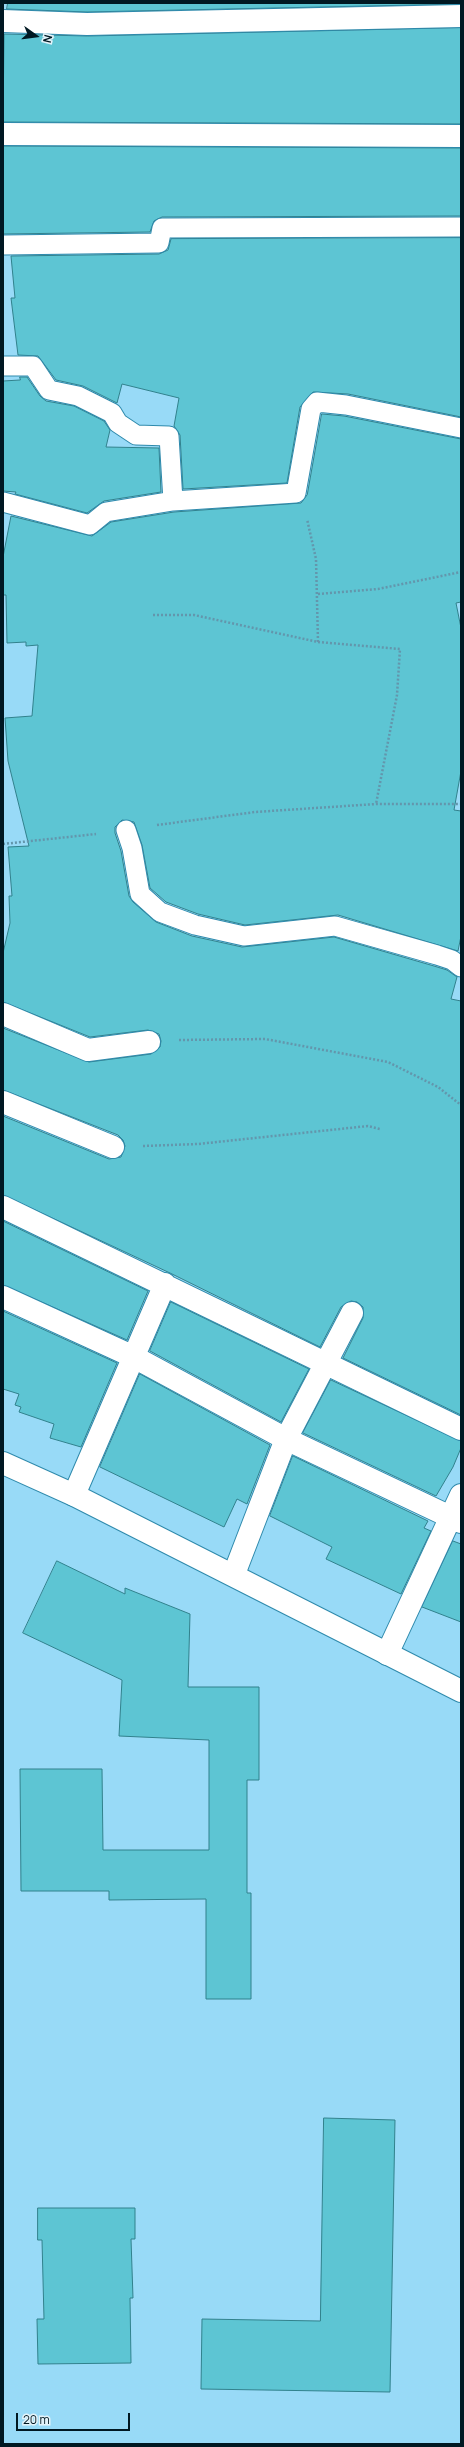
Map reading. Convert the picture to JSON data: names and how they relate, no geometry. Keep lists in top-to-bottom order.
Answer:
{
  "scale_bar": "20 m",
  "north": "right"
}
